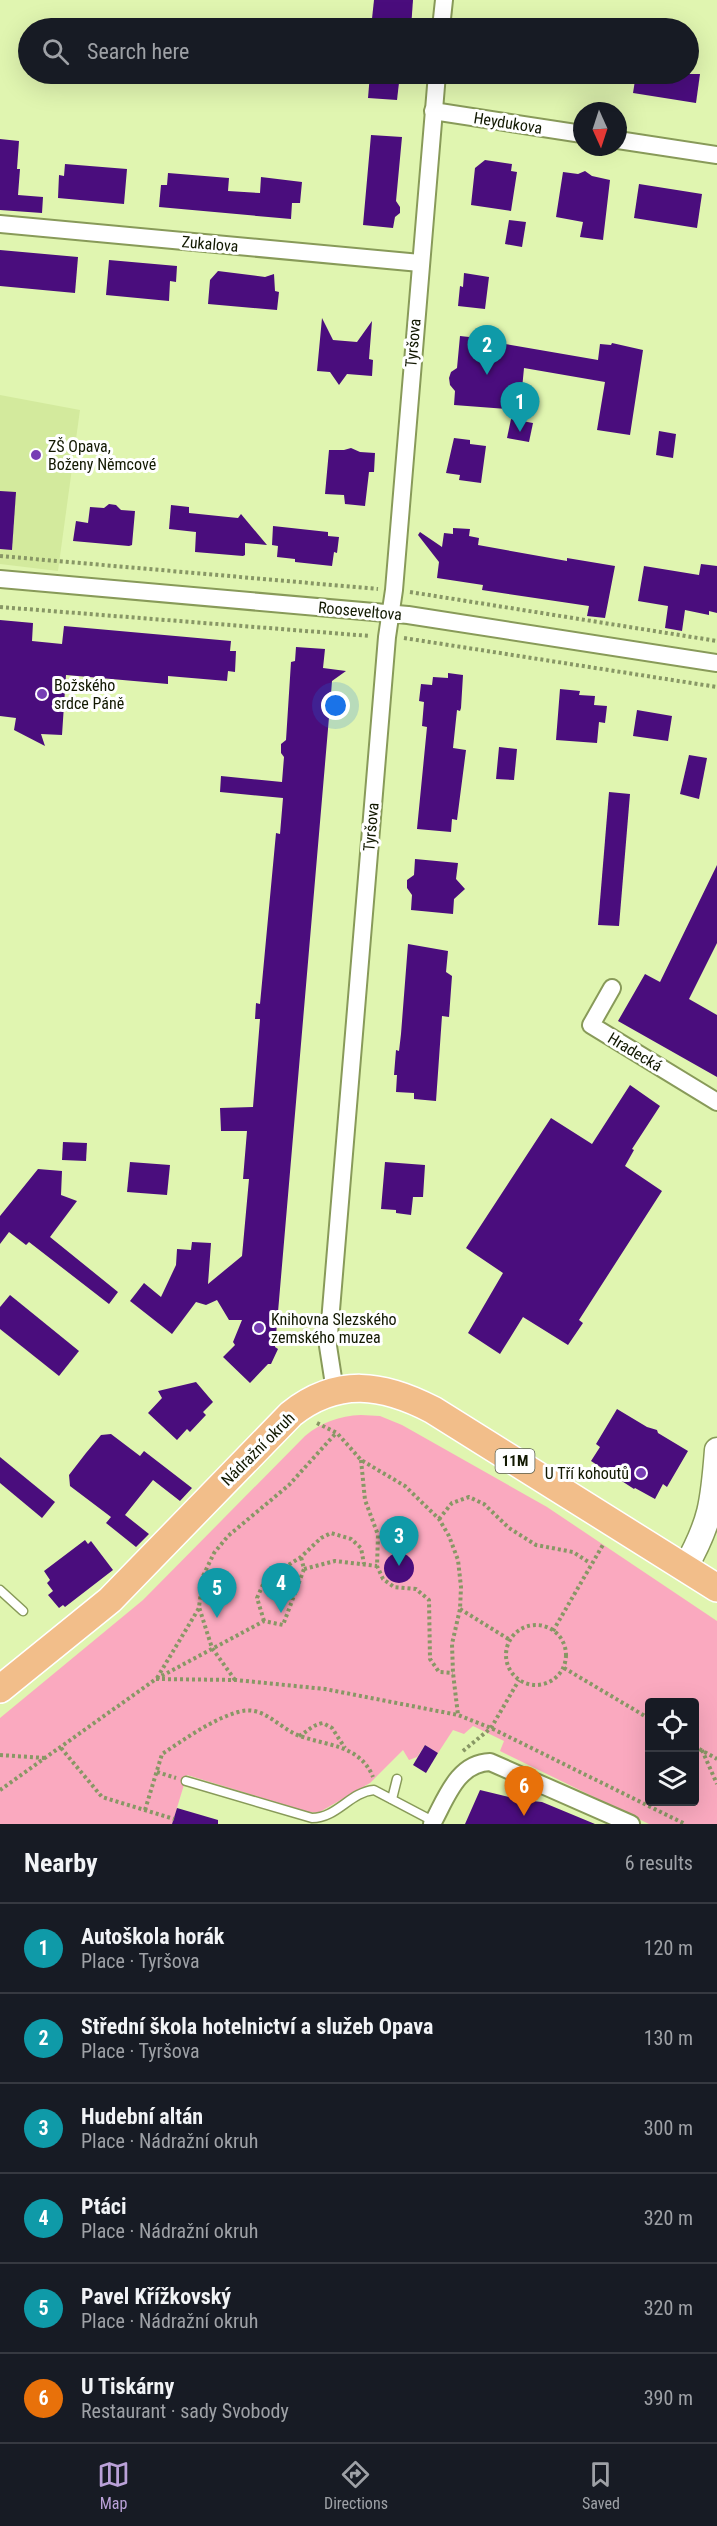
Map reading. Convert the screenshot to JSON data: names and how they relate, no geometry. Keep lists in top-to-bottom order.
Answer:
{
  "streets": {
    "main road": ["Nádražní okruh", "11M"],
    "street": [
      "Heydukova",
      "Zukalova",
      "Tyršova",
      "Rooseveltova",
      "Hradecká"
    ]
  },
  "crossings": [
    ["Heydukova", "Tyršova"],
    ["Zukalova", "Tyršova"],
    ["Tyršova", "Rooseveltova"],
    ["Tyršova", "Nádražní okruh"],
    ["Nádražní okruh", "11M"]
  ],
  "places": [
    "ZŠ Opava, Boženy Němcové",
    "Božského srdce Páně",
    "Knihovna Slezského zemského muzea",
    "U Tří kohoutů"
  ],
  "north": "bottom",
  "page": {
    "search": "Search here",
    "pins": [
      "2",
      "1",
      "3",
      "4",
      "5",
      "6"
    ],
    "heading": ["Nearby", "6 results"],
    "list": [
      {
        "mark": "1",
        "name": "Autoškola horák",
        "note": "Place · Tyršova",
        "value": "120 m"
      },
      {
        "mark": "2",
        "name": "Střední škola hotelnictví a služeb Opava",
        "note": "Place · Tyršova",
        "value": "130 m"
      },
      {
        "mark": "3",
        "name": "Hudební altán",
        "note": "Place · Nádražní okruh",
        "value": "300 m"
      },
      {
        "mark": "4",
        "name": "Ptáci",
        "note": "Place · Nádražní okruh",
        "value": "320 m"
      },
      {
        "mark": "5",
        "name": "Pavel Křížkovský",
        "note": "Place · Nádražní okruh",
        "value": "320 m"
      },
      {
        "mark": "6",
        "name": "U Tiskárny",
        "note": "Restaurant · sady Svobody",
        "value": "390 m"
      }
    ],
    "nav": ["Map", "Directions", "Saved"]
  }
}
